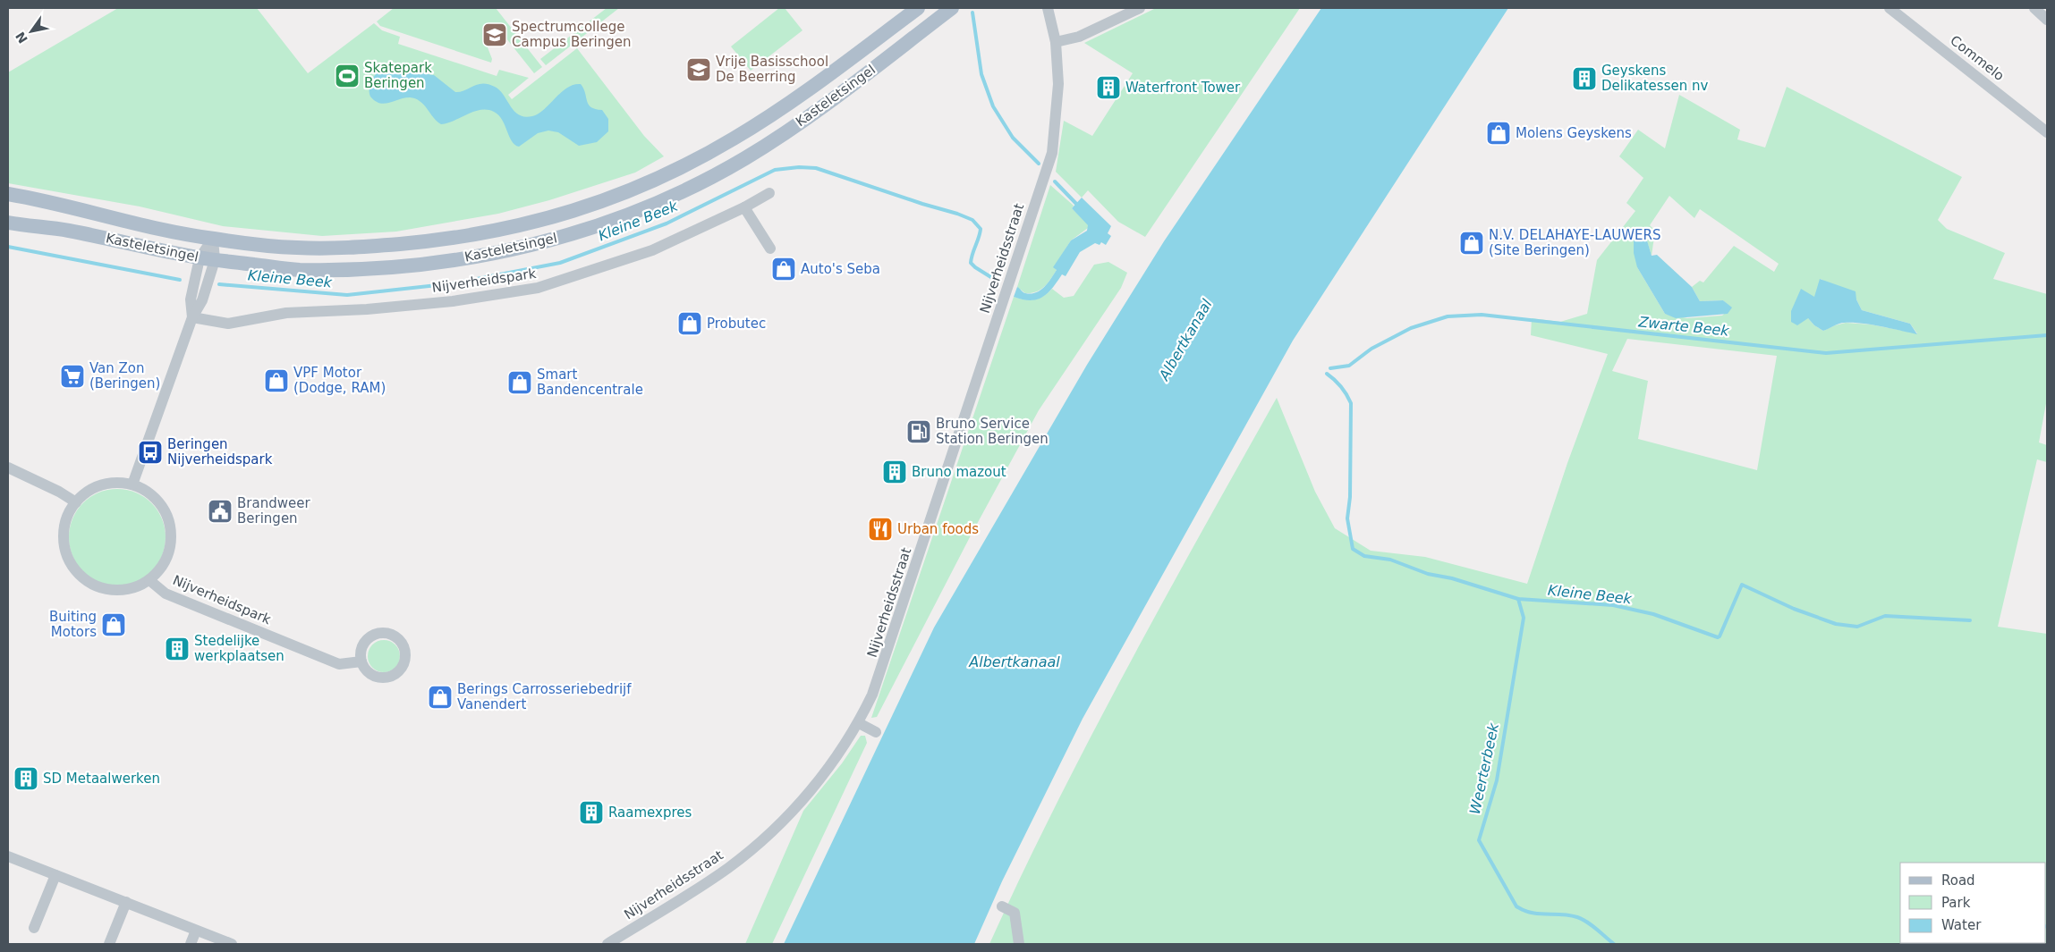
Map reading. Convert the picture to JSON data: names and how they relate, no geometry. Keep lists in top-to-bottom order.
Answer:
{
  "streets": {
    "main road": ["Kasteletsingel"],
    "street": ["Commelo", "Nijverheidsstraat", "Nijverheidspark"]
  },
  "water": [
    "Kleine Beek",
    "Zwarte Beek",
    "Albertkanaal",
    "Weerterbeek"
  ],
  "places": {
    "school or university": ["Spectrumcollege Campus Beringen", "Vrije Basisschool De Beerring"],
    "sports": ["Skatepark Beringen"],
    "building": [
      "Geyskens Delikatessen nv",
      "Waterfront Tower",
      "Bruno mazout",
      "Stedelijke werkplaatsen",
      "SD Metaalwerken",
      "Raamexpres"
    ],
    "shop": [
      "Molens Geyskens",
      "N.V. DELAHAYE-LAUWERS (Site Beringen)",
      "Auto's Seba",
      "Probutec",
      "VPF Motor (Dodge, RAM)",
      "Smart Bandencentrale",
      "Buiting Motors",
      "Berings Carrosseriebedrijf Vanendert"
    ],
    "supermarket": ["Van Zon (Beringen)"],
    "fuel station": ["Bruno Service Station Beringen"],
    "bus stop": ["Beringen Nijverheidspark"],
    "public building": ["Brandweer Beringen"],
    "restaurant": ["Urban foods"]
  },
  "legend": ["Road", "Park", "Water"],
  "north": "bottom left"
}
